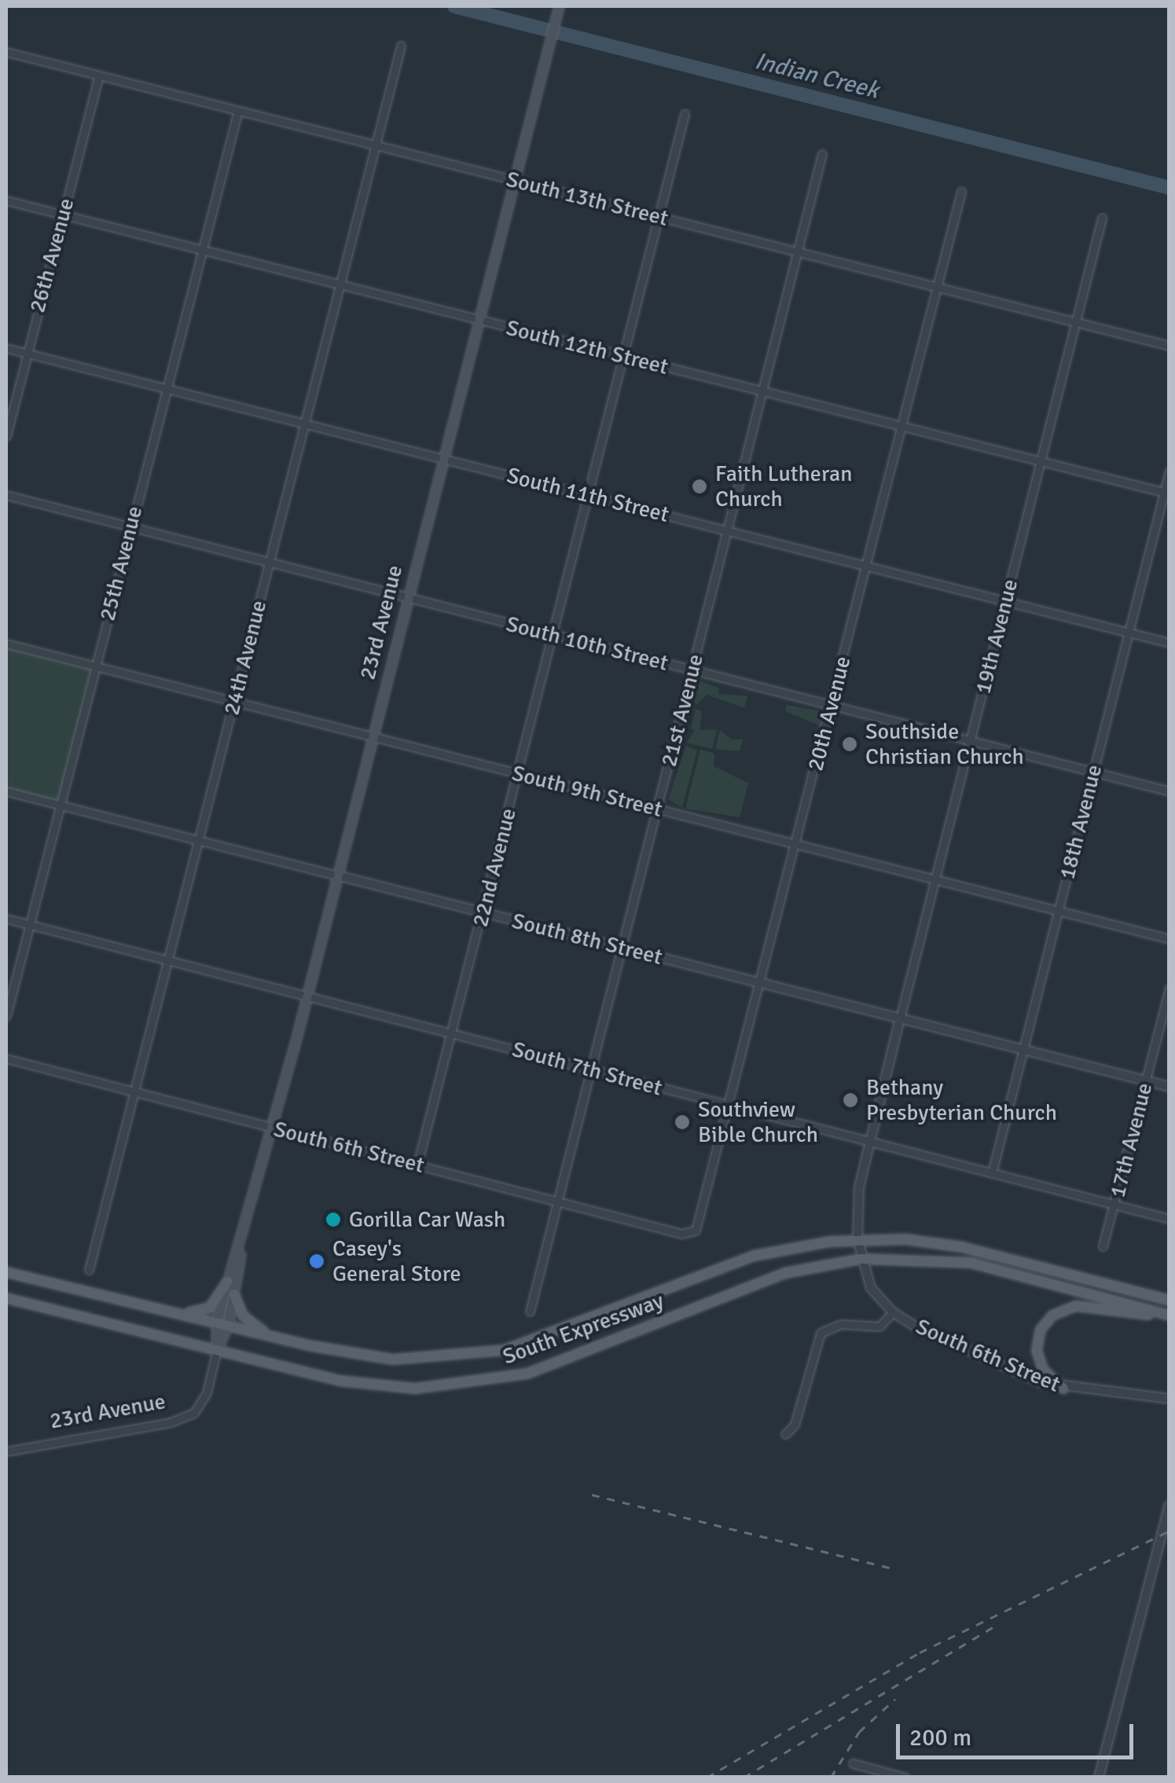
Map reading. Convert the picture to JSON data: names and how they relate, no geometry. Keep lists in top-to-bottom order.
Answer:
{
  "streets": {
    "main road": ["23rd Avenue", "South Expressway"],
    "street": [
      "South 13th Street",
      "26th Avenue",
      "South 12th Street",
      "South 11th Street",
      "25th Avenue",
      "19th Avenue",
      "South 10th Street",
      "24th Avenue",
      "21st Avenue",
      "20th Avenue",
      "South 9th Street",
      "18th Avenue",
      "22nd Avenue",
      "South 8th Street",
      "South 7th Street",
      "17th Avenue",
      "South 6th Street"
    ]
  },
  "crossings": [
    ["South 13th Street", "26th Avenue"],
    ["South 13th Street", "25th Avenue"],
    ["South 13th Street", "23rd Avenue"],
    ["South 13th Street", "19th Avenue"],
    ["South 13th Street", "24th Avenue"],
    ["South 13th Street", "21st Avenue"],
    ["South 13th Street", "20th Avenue"],
    ["South 13th Street", "22nd Avenue"],
    ["26th Avenue", "South 12th Street"],
    ["26th Avenue", "South 11th Street"],
    ["South 12th Street", "25th Avenue"],
    ["South 12th Street", "23rd Avenue"],
    ["South 12th Street", "19th Avenue"],
    ["South 12th Street", "24th Avenue"],
    ["South 12th Street", "21st Avenue"],
    ["South 12th Street", "20th Avenue"],
    ["South 12th Street", "18th Avenue"],
    ["South 12th Street", "22nd Avenue"],
    ["South 11th Street", "25th Avenue"],
    ["South 11th Street", "23rd Avenue"],
    ["South 11th Street", "19th Avenue"],
    ["South 11th Street", "24th Avenue"],
    ["South 11th Street", "21st Avenue"],
    ["South 11th Street", "20th Avenue"],
    ["South 11th Street", "18th Avenue"],
    ["South 11th Street", "22nd Avenue"],
    ["25th Avenue", "South 10th Street"],
    ["25th Avenue", "South 9th Street"],
    ["25th Avenue", "South 8th Street"],
    ["25th Avenue", "South 7th Street"],
    ["23rd Avenue", "South 10th Street"],
    ["23rd Avenue", "South 9th Street"],
    ["23rd Avenue", "South 8th Street"],
    ["23rd Avenue", "South 7th Street"],
    ["23rd Avenue", "South 6th Street"],
    ["23rd Avenue", "South Expressway"],
    ["19th Avenue", "South 10th Street"],
    ["19th Avenue", "South 9th Street"],
    ["19th Avenue", "South 8th Street"],
    ["19th Avenue", "South 7th Street"],
    ["19th Avenue", "South 6th Street"],
    ["19th Avenue", "South Expressway"],
    ["South 10th Street", "24th Avenue"],
    ["South 10th Street", "21st Avenue"],
    ["South 10th Street", "20th Avenue"],
    ["South 10th Street", "18th Avenue"],
    ["South 10th Street", "22nd Avenue"],
    ["24th Avenue", "South 9th Street"],
    ["24th Avenue", "South 8th Street"],
    ["24th Avenue", "South 7th Street"],
    ["24th Avenue", "South 6th Street"],
    ["21st Avenue", "South 9th Street"],
    ["21st Avenue", "South 8th Street"],
    ["21st Avenue", "South 7th Street"],
    ["21st Avenue", "South 6th Street"],
    ["20th Avenue", "South 9th Street"],
    ["20th Avenue", "South 8th Street"],
    ["20th Avenue", "South 7th Street"],
    ["20th Avenue", "South 6th Street"],
    ["South 9th Street", "18th Avenue"],
    ["South 9th Street", "22nd Avenue"],
    ["18th Avenue", "South 8th Street"],
    ["18th Avenue", "South 7th Street"],
    ["22nd Avenue", "South 8th Street"],
    ["22nd Avenue", "South 7th Street"],
    ["22nd Avenue", "South 6th Street"],
    ["South 8th Street", "17th Avenue"],
    ["South 7th Street", "17th Avenue"],
    ["South 6th Street", "South Expressway"]
  ],
  "water": ["Indian Creek"],
  "places": [
    "Faith Lutheran Church",
    "Southside Christian Church",
    "Bethany Presbyterian Church",
    "Southview Bible Church",
    "Gorilla Car Wash",
    "Casey's General Store"
  ],
  "scale_bar": "200 m"
}
